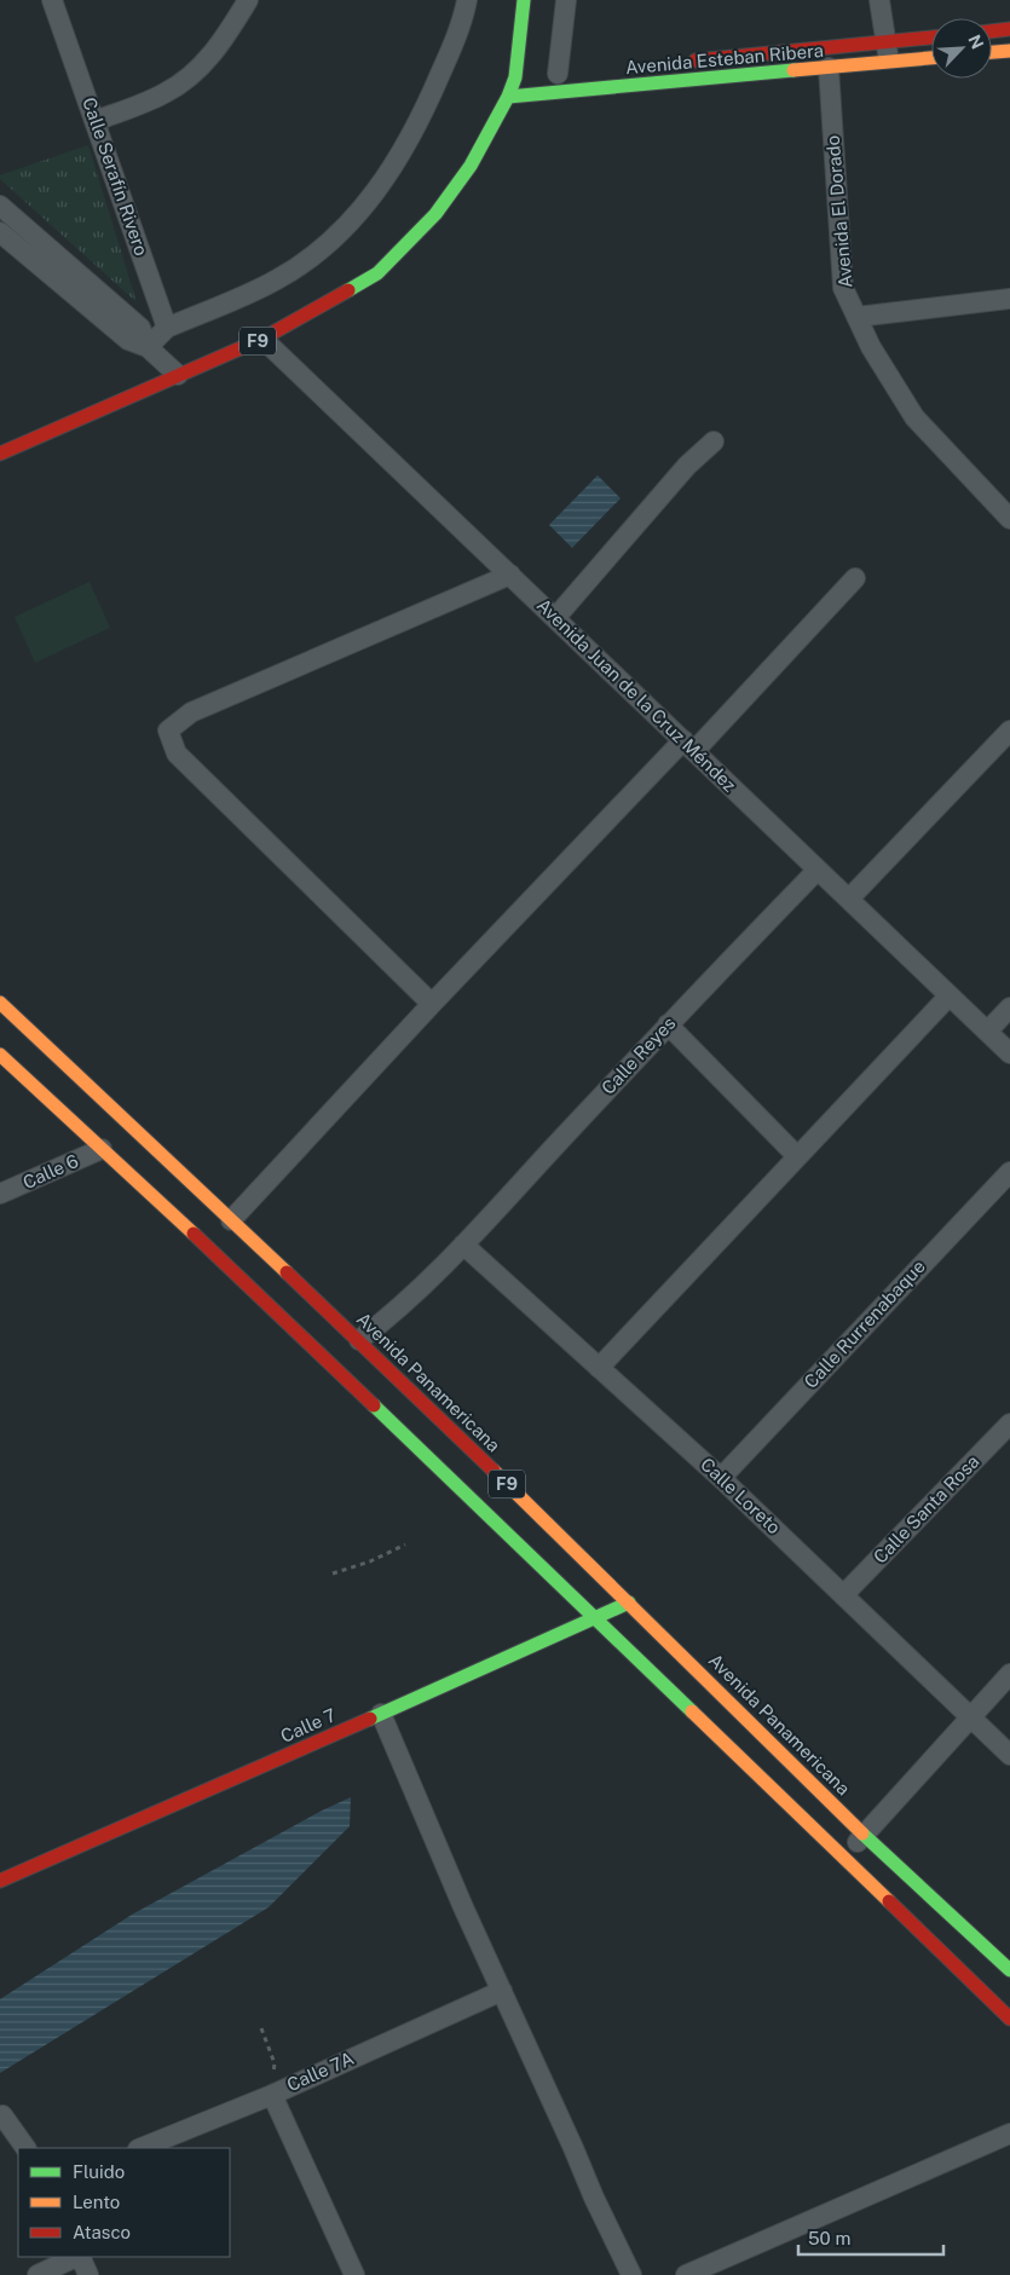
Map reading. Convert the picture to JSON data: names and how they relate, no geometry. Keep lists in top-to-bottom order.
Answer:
{
  "streets": {
    "main road": [
      "Avenida Esteban Ribera",
      "F9",
      "Avenida Panamericana",
      "Calle 7"
    ],
    "street": [
      "Calle Serafín Rivero",
      "Avenida El Dorado",
      "Avenida Juan de la Cruz Méndez",
      "Calle Reyes",
      "Calle 6",
      "Calle Rurrenabaque",
      "Calle Loreto",
      "Calle Santa Rosa",
      "Calle 7A"
    ]
  },
  "crossings": [
    ["Avenida Esteban Ribera", "Avenida El Dorado"],
    ["Avenida Esteban Ribera", "F9"],
    ["F9", "Avenida Juan de la Cruz Méndez"],
    ["F9", "Calle 6"],
    ["F9", "Calle 7"],
    ["Avenida Juan de la Cruz Méndez", "Calle Reyes"],
    ["Calle Reyes", "Avenida Panamericana"],
    ["Calle Reyes", "Calle Loreto"],
    ["Calle Rurrenabaque", "Calle Loreto"],
    ["Avenida Panamericana", "Calle 7"],
    ["Calle Loreto", "Calle Santa Rosa"]
  ],
  "legend": ["Fluido", "Lento", "Atasco"],
  "scale_bar": "50 m",
  "north": "top right"
}
